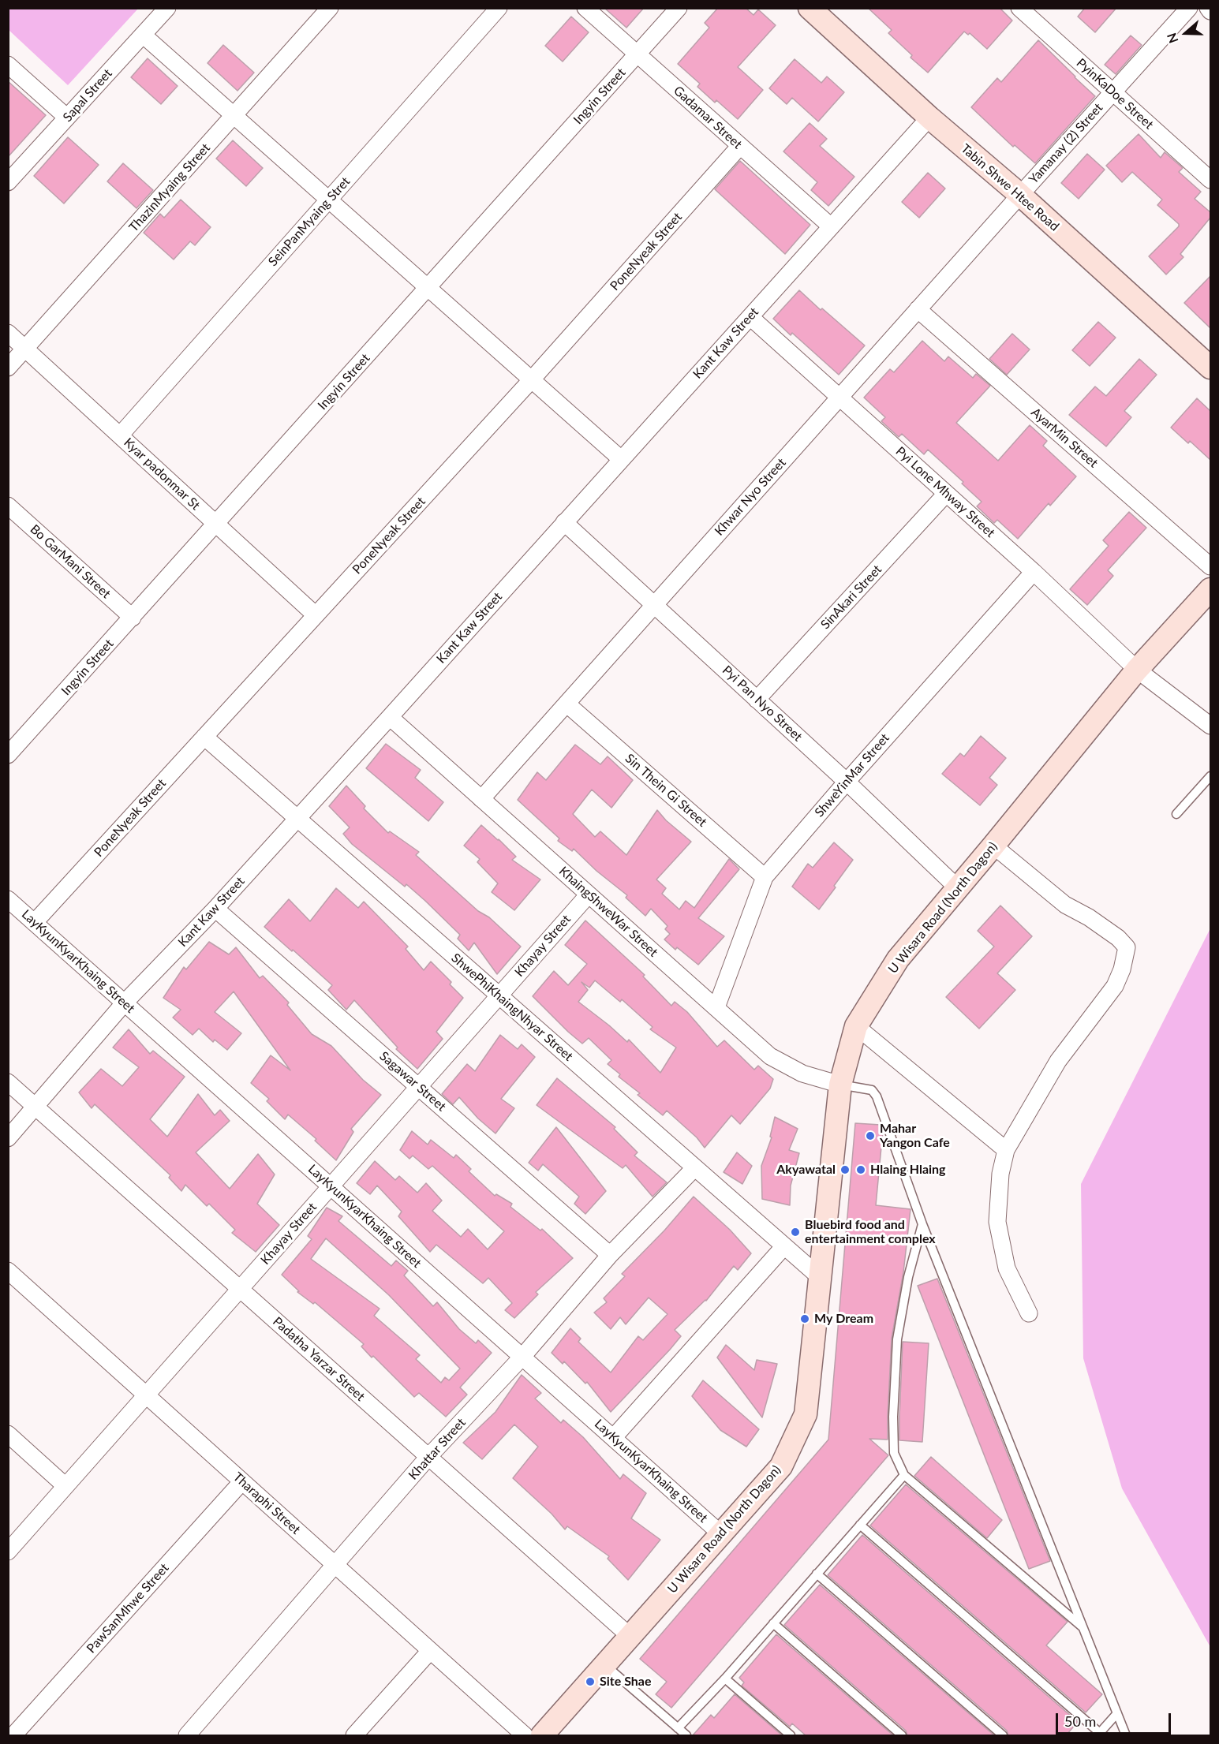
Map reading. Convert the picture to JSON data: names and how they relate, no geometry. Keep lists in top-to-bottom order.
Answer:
{
  "streets": {
    "main road": ["Tabin Shwe Htee Road", "U Wisara Road (North Dagon)"],
    "street": [
      "PyinKaDoe Street",
      "Sapal Street",
      "Ingyin Street",
      "Gadamar Street",
      "Yamanay (2) Street",
      "ThazinMyaing Street",
      "SeinPanMyaing Stret",
      "PoneNyeak Street",
      "Kant Kaw Street",
      "AyarMin Street",
      "Kyar padonmar St",
      "Pyi Lone Mhway Street",
      "Khwar Nyo Street",
      "Bo GarMani Street",
      "SinAkari Street",
      "Pyi Pan Nyo Street",
      "ShweYinMar Street",
      "Sin Thein Gi Street",
      "KhaingShweWar Street",
      "Khayay Street",
      "LayKyunKyarKhaing Street",
      "ShwePhiKhaingNhyar Street",
      "Sagawar Street",
      "Padatha Yarzar Street",
      "Khattar Street",
      "Tharaphi Street",
      "PawSanMhwe Street"
    ]
  },
  "crossings": [
    ["PyinKaDoe Street", "Yamanay (2) Street"],
    ["Ingyin Street", "Gadamar Street"],
    ["Ingyin Street", "Kyar padonmar St"],
    ["Ingyin Street", "Bo GarMani Street"],
    ["Gadamar Street", "PoneNyeak Street"],
    ["Gadamar Street", "Kant Kaw Street"],
    ["Yamanay (2) Street", "Tabin Shwe Htee Road"],
    ["Yamanay (2) Street", "Khwar Nyo Street"],
    ["ThazinMyaing Street", "Kyar padonmar St"],
    ["Tabin Shwe Htee Road", "Kant Kaw Street"],
    ["Tabin Shwe Htee Road", "Khwar Nyo Street"],
    ["SeinPanMyaing Stret", "Kyar padonmar St"],
    ["PoneNyeak Street", "Kyar padonmar St"],
    ["PoneNyeak Street", "LayKyunKyarKhaing Street"],
    ["PoneNyeak Street", "ShwePhiKhaingNhyar Street"],
    ["Kant Kaw Street", "Pyi Lone Mhway Street"],
    ["Kant Kaw Street", "Pyi Pan Nyo Street"],
    ["Kant Kaw Street", "KhaingShweWar Street"],
    ["Kant Kaw Street", "LayKyunKyarKhaing Street"],
    ["Kant Kaw Street", "ShwePhiKhaingNhyar Street"],
    ["Kant Kaw Street", "Sagawar Street"],
    ["Kant Kaw Street", "Padatha Yarzar Street"],
    ["AyarMin Street", "Khwar Nyo Street"],
    ["Pyi Lone Mhway Street", "Khwar Nyo Street"],
    ["Pyi Lone Mhway Street", "SinAkari Street"],
    ["Pyi Lone Mhway Street", "ShweYinMar Street"],
    ["Pyi Lone Mhway Street", "U Wisara Road (North Dagon)"],
    ["Khwar Nyo Street", "Pyi Pan Nyo Street"],
    ["Khwar Nyo Street", "Sin Thein Gi Street"],
    ["Khwar Nyo Street", "KhaingShweWar Street"],
    ["SinAkari Street", "Pyi Pan Nyo Street"],
    ["Pyi Pan Nyo Street", "ShweYinMar Street"],
    ["Pyi Pan Nyo Street", "U Wisara Road (North Dagon)"],
    ["ShweYinMar Street", "Sin Thein Gi Street"],
    ["ShweYinMar Street", "KhaingShweWar Street"],
    ["U Wisara Road (North Dagon)", "KhaingShweWar Street"],
    ["U Wisara Road (North Dagon)", "LayKyunKyarKhaing Street"],
    ["U Wisara Road (North Dagon)", "ShwePhiKhaingNhyar Street"],
    ["U Wisara Road (North Dagon)", "Padatha Yarzar Street"],
    ["KhaingShweWar Street", "Khayay Street"],
    ["Khayay Street", "LayKyunKyarKhaing Street"],
    ["Khayay Street", "ShwePhiKhaingNhyar Street"],
    ["Khayay Street", "Sagawar Street"],
    ["Khayay Street", "Padatha Yarzar Street"],
    ["Khayay Street", "Tharaphi Street"],
    ["LayKyunKyarKhaing Street", "Khattar Street"],
    ["ShwePhiKhaingNhyar Street", "Khattar Street"],
    ["Sagawar Street", "Khattar Street"],
    ["Padatha Yarzar Street", "Khattar Street"],
    ["Khattar Street", "Tharaphi Street"],
    ["Tharaphi Street", "PawSanMhwe Street"]
  ],
  "places": [
    "Mahar Yangon Cafe",
    "Akyawatal",
    "Hlaing Hlaing",
    "Bluebird food and entertainment complex",
    "My Dream",
    "Site Shae"
  ],
  "scale_bar": "50 m",
  "north": "left"
}
